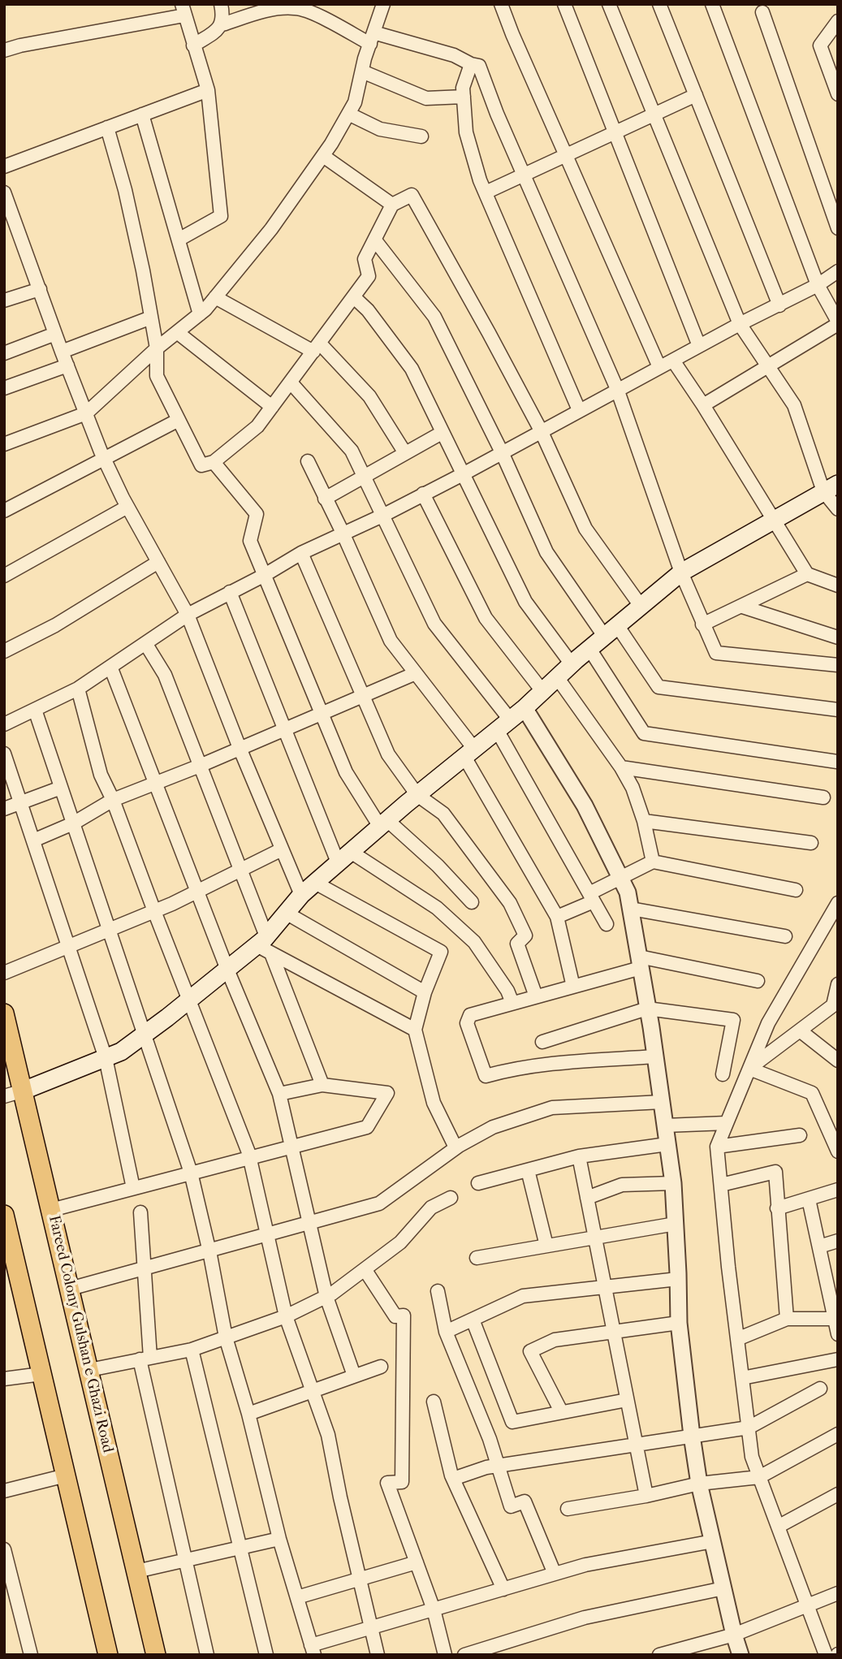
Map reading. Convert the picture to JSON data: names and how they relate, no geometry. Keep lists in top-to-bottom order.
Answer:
{
  "streets": {
    "main road": ["Fareed Colony Gulshan e Ghazi Road"]
  }
}
